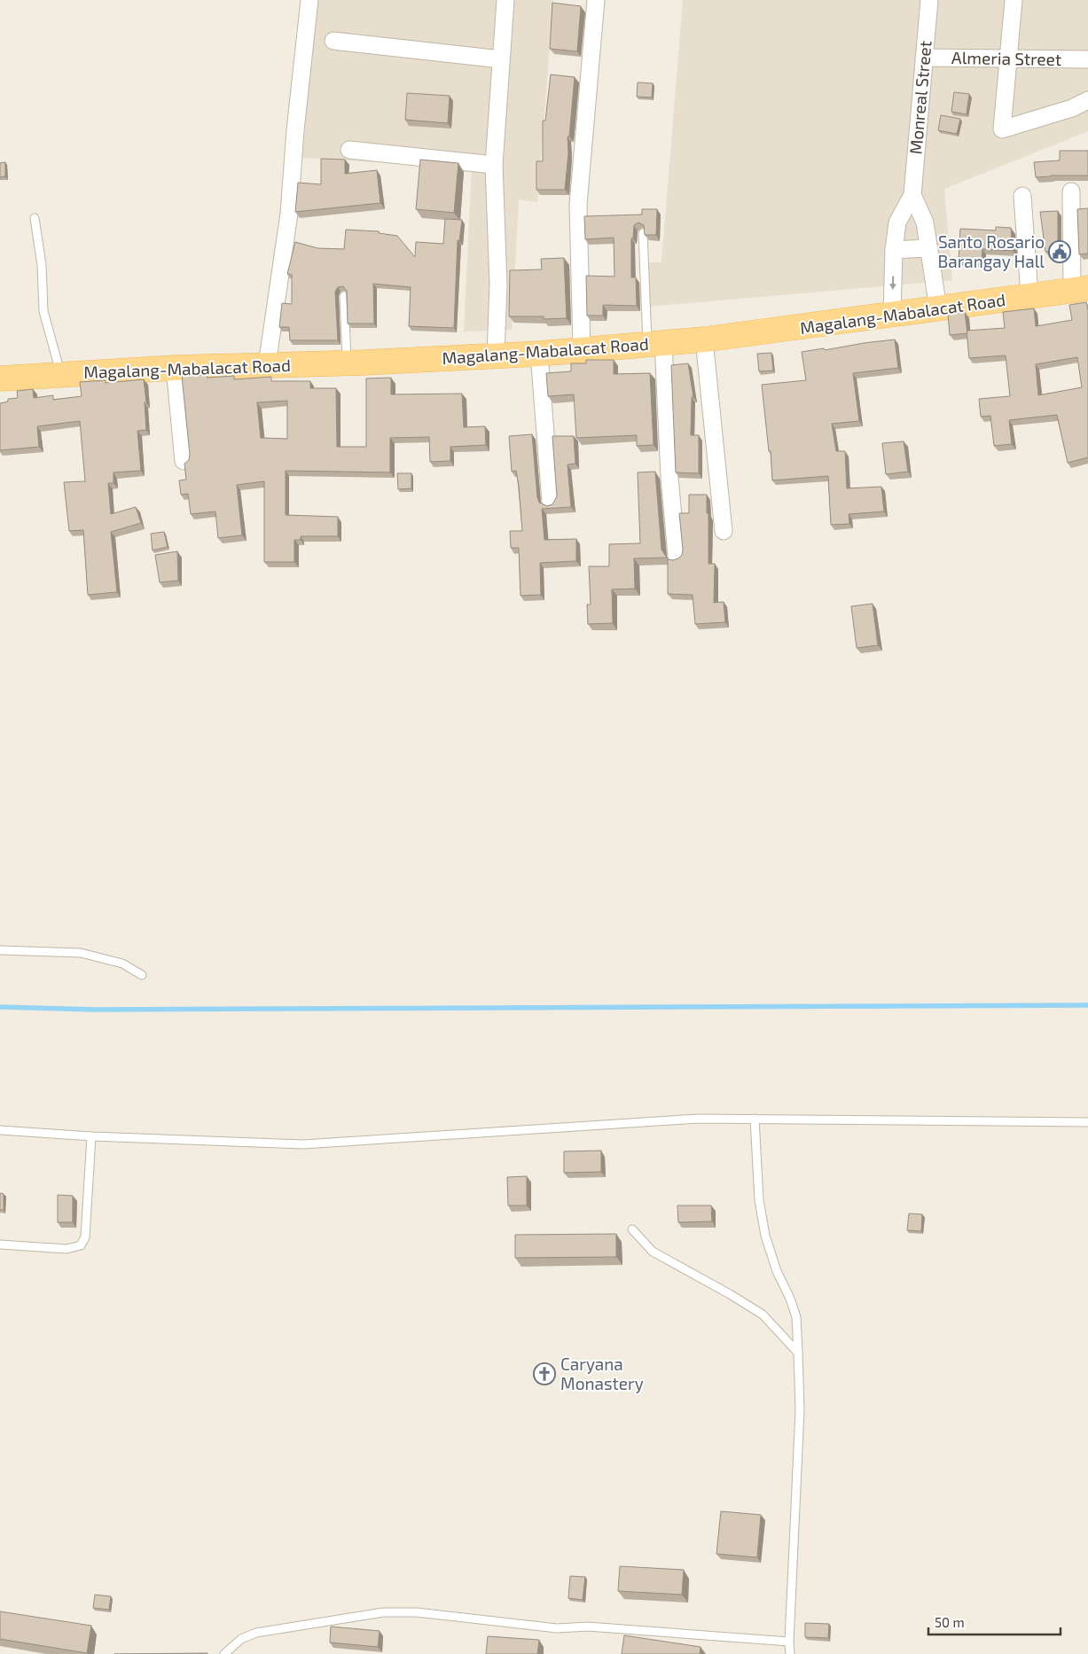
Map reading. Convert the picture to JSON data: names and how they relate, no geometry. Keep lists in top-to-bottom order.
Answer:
{
  "streets": {
    "main road": ["Magalang-Mabalacat Road"],
    "street": ["Almeria Street", "Monreal Street"]
  },
  "crossings": [
    ["Almeria Street", "Monreal Street"]
  ],
  "places": {
    "public building": ["Santo Rosario Barangay Hall"],
    "church": ["Caryana Monastery"]
  },
  "scale_bar": "50 m"
}
